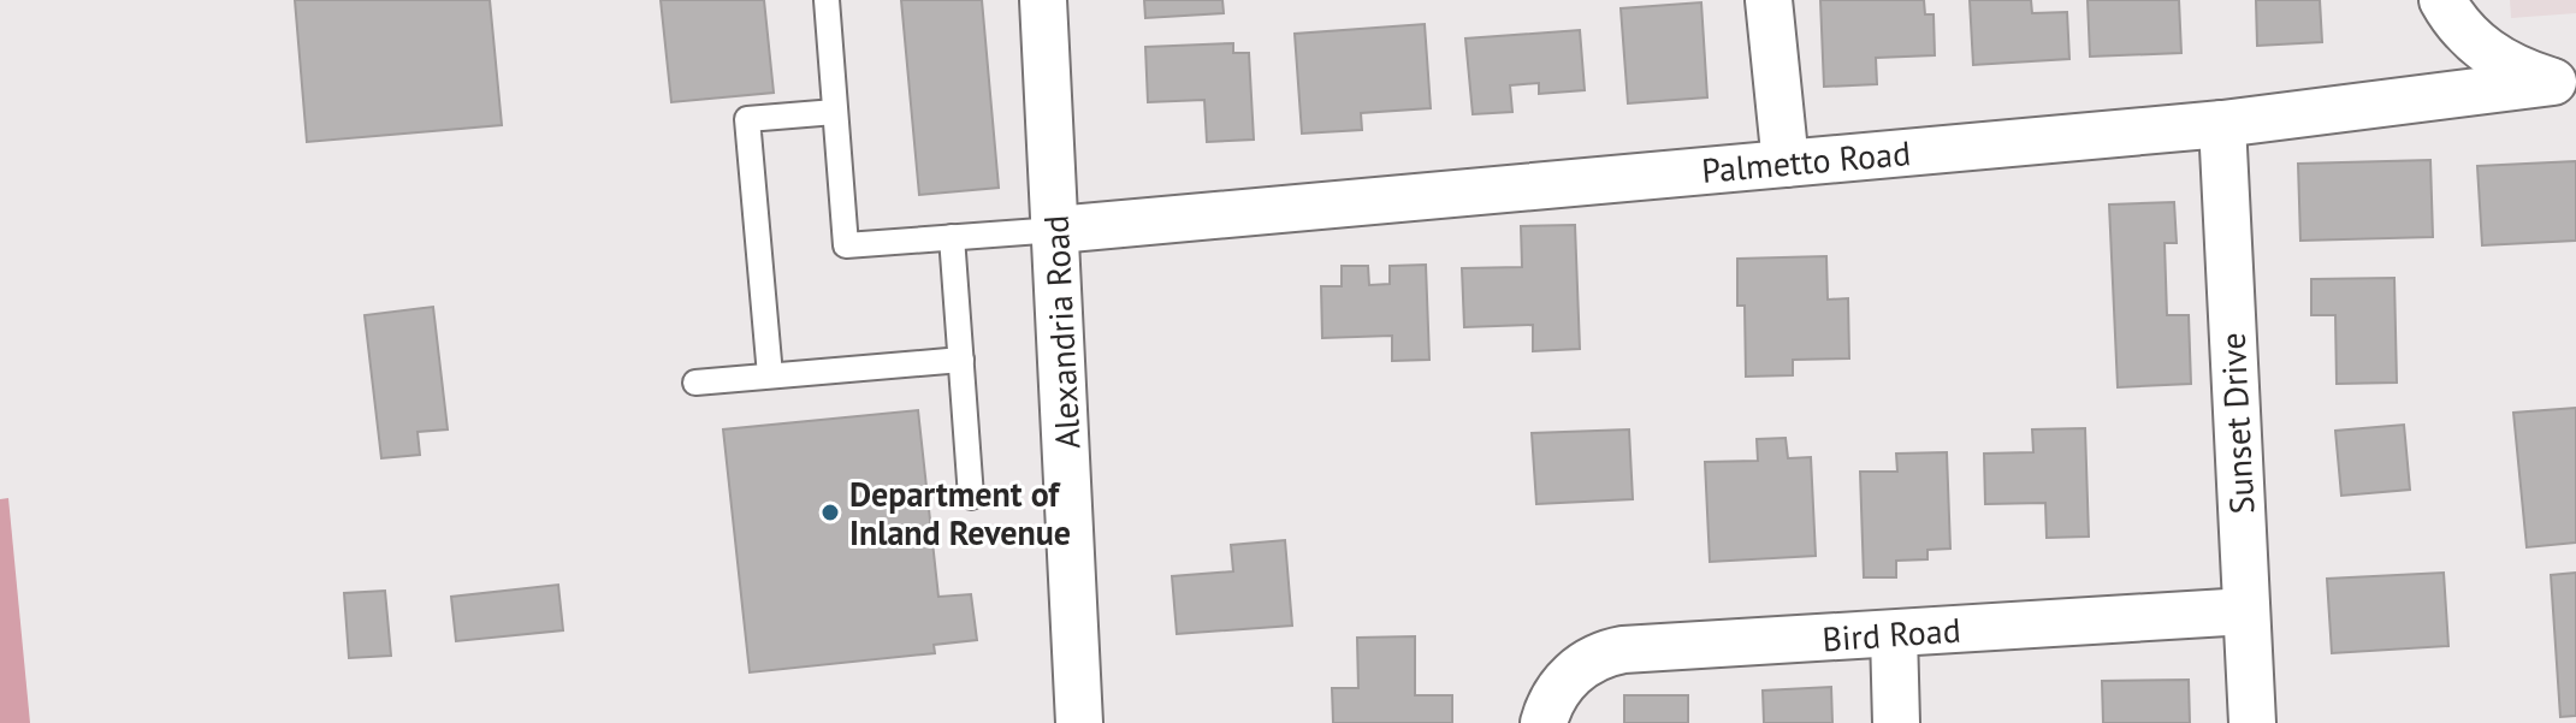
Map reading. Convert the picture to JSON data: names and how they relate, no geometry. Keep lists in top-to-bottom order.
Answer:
{
  "streets": {
    "street": [
      "Palmetto Road",
      "Alexandria Road",
      "Sunset Drive",
      "Bird Road"
    ]
  },
  "crossings": [
    ["Palmetto Road", "Alexandria Road"],
    ["Palmetto Road", "Sunset Drive"],
    ["Sunset Drive", "Bird Road"]
  ],
  "places": ["Department of Inland Revenue"]
}
